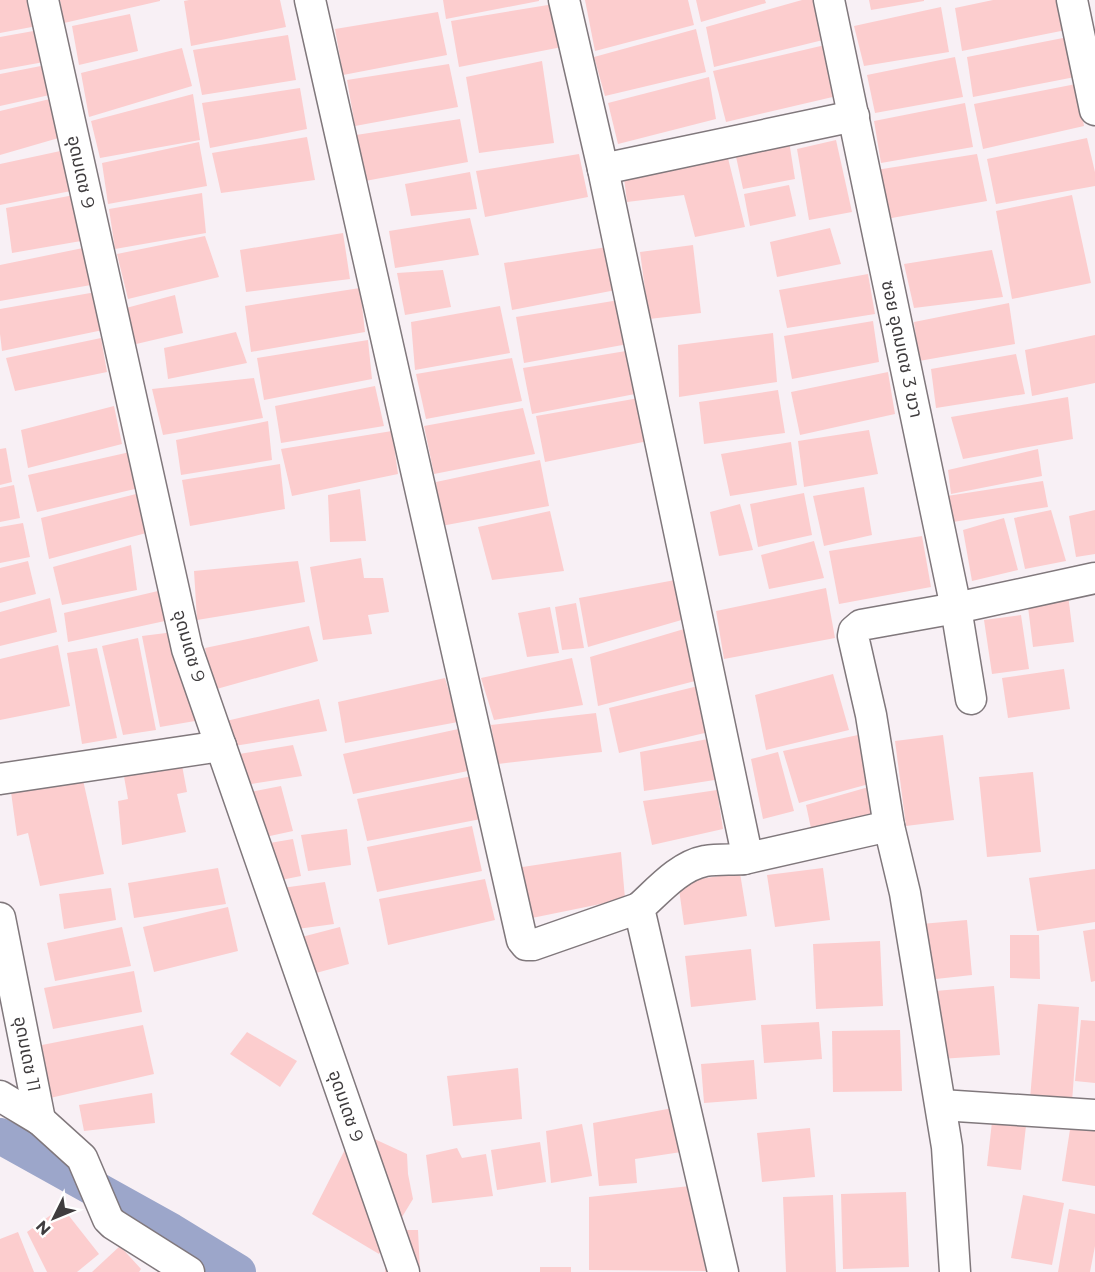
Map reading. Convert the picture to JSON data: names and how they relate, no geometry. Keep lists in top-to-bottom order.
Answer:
{
  "streets": {
    "street": ["อุดมเดช 9", "ซอย อุดมเดช 3 ขวา", "อุดมเดช 11"]
  },
  "north": "bottom left"
}
